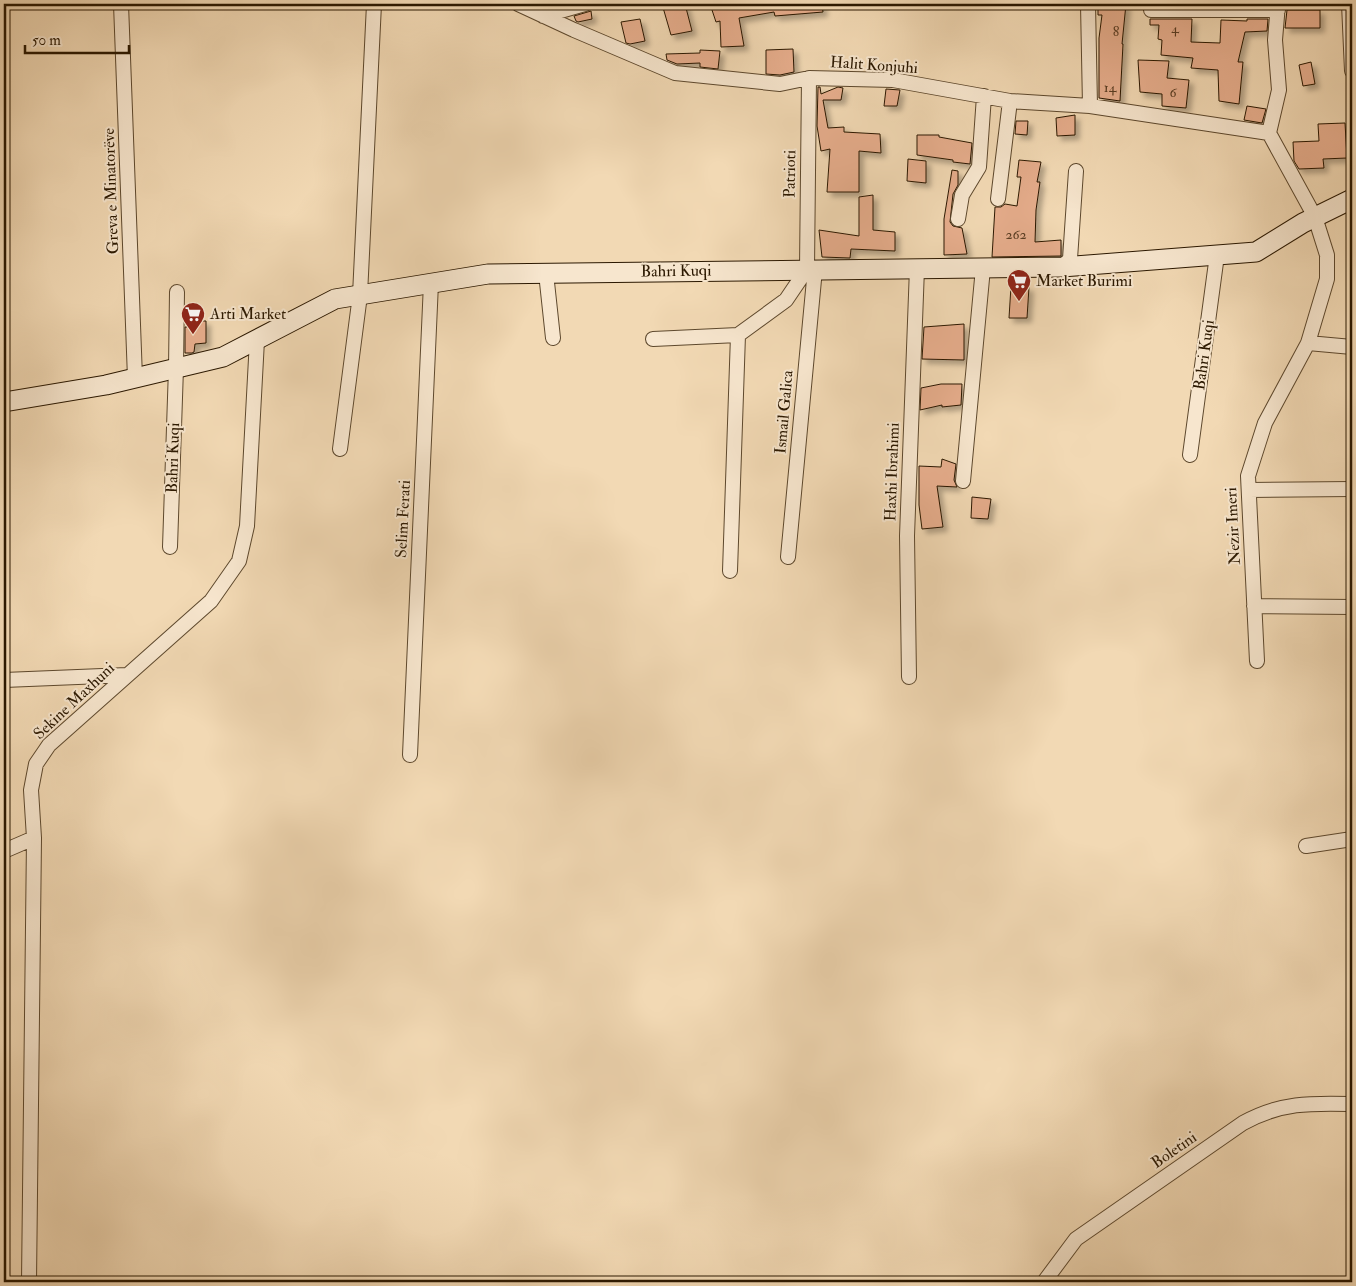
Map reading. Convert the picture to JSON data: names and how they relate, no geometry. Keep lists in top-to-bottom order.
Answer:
{
  "streets": {
    "street": [
      "Halit Konjuhi",
      "Patrioti",
      "Greva e Minatorëve",
      "Bahri Kuqi",
      "Ismail Galica",
      "Haxhi Ibrahimi",
      "Selim Ferati",
      "Nezir Imeri",
      "Sekine Maxhuni",
      "Boletini"
    ]
  },
  "crossings": [
    ["Halit Konjuhi", "Patrioti"],
    ["Halit Konjuhi", "Nezir Imeri"],
    ["Patrioti", "Bahri Kuqi"],
    ["Patrioti", "Ismail Galica"],
    ["Greva e Minatorëve", "Bahri Kuqi"],
    ["Bahri Kuqi", "Ismail Galica"],
    ["Bahri Kuqi", "Haxhi Ibrahimi"],
    ["Bahri Kuqi", "Selim Ferati"],
    ["Bahri Kuqi", "Nezir Imeri"],
    ["Bahri Kuqi", "Sekine Maxhuni"]
  ],
  "places": {
    "supermarket": ["Market Burimi", "Arti Market"]
  },
  "house_numbers": [
    "4",
    "8",
    "14",
    "6",
    "262"
  ],
  "scale_bar": "50 m"
}
